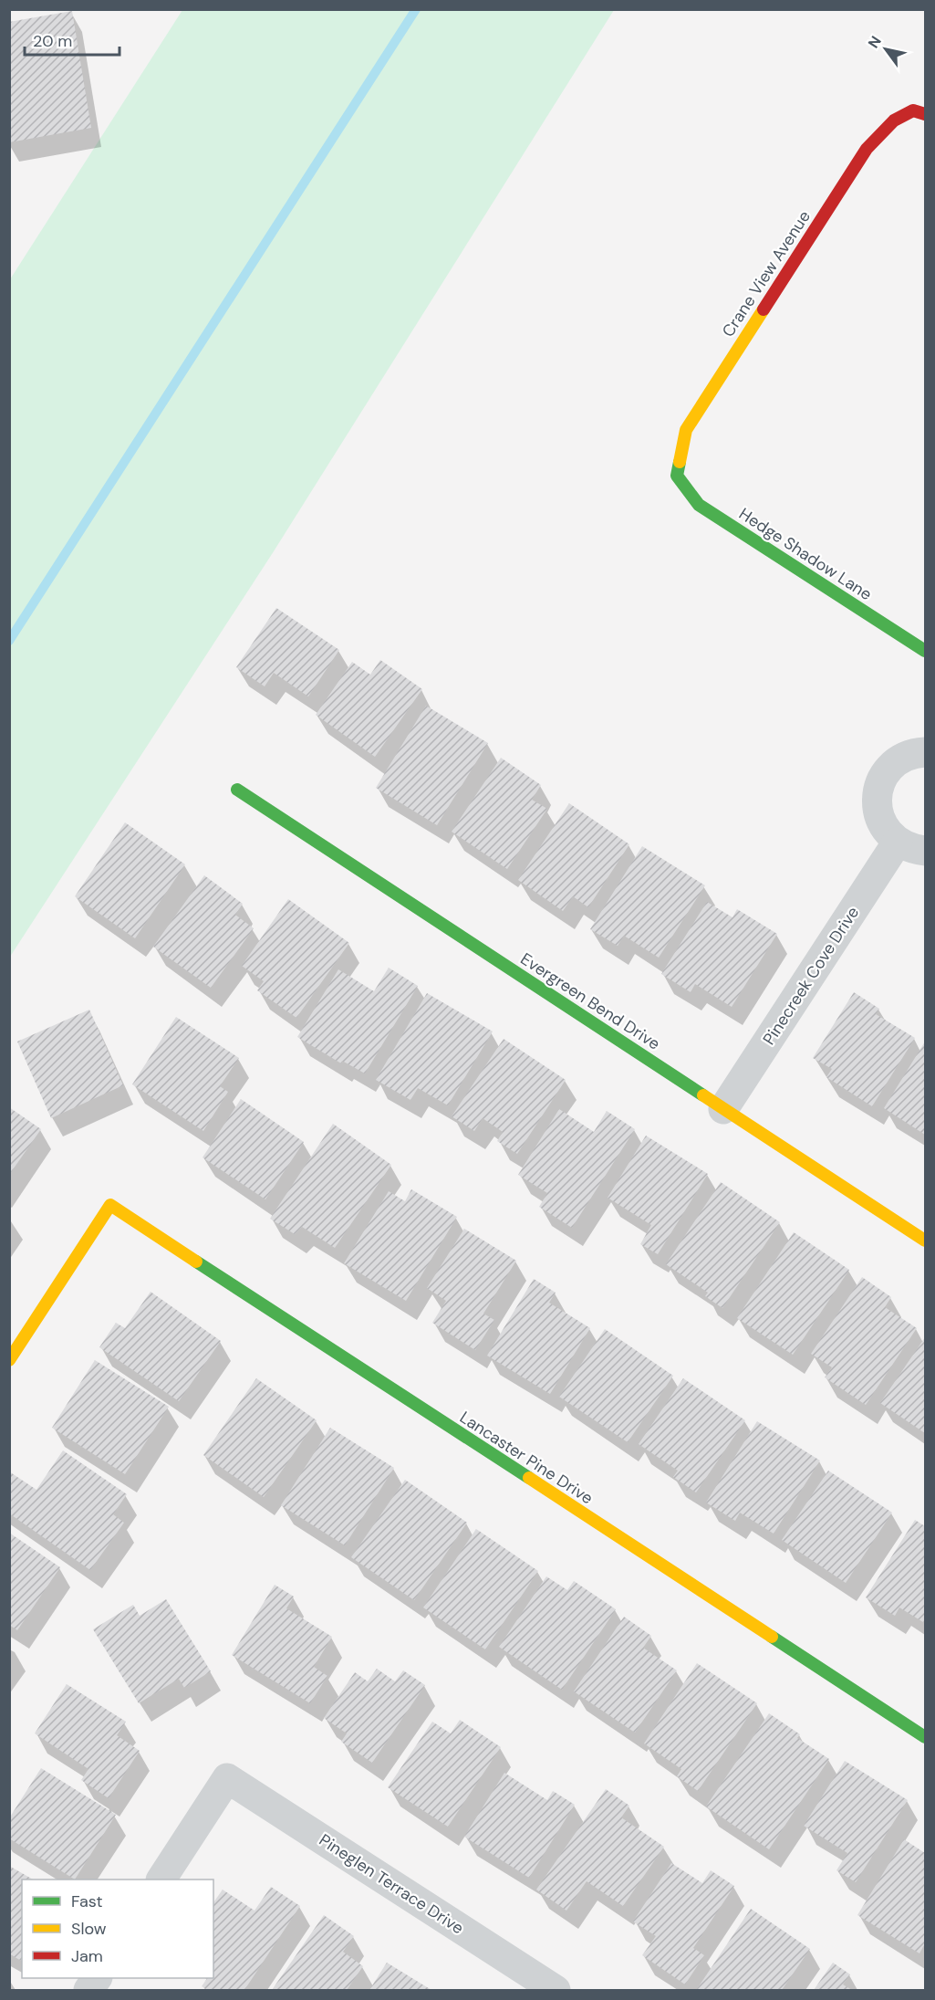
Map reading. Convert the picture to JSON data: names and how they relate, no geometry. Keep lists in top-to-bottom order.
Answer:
{
  "streets": {
    "street": [
      "Crane View Avenue",
      "Hedge Shadow Lane",
      "Pinecreek Cove Drive",
      "Evergreen Bend Drive",
      "Lancaster Pine Drive",
      "Pineglen Terrace Drive"
    ]
  },
  "crossings": [
    ["Crane View Avenue", "Hedge Shadow Lane"],
    ["Pinecreek Cove Drive", "Evergreen Bend Drive"]
  ],
  "legend": ["Fast", "Slow", "Jam"],
  "scale_bar": "20 m",
  "north": "top left"
}
